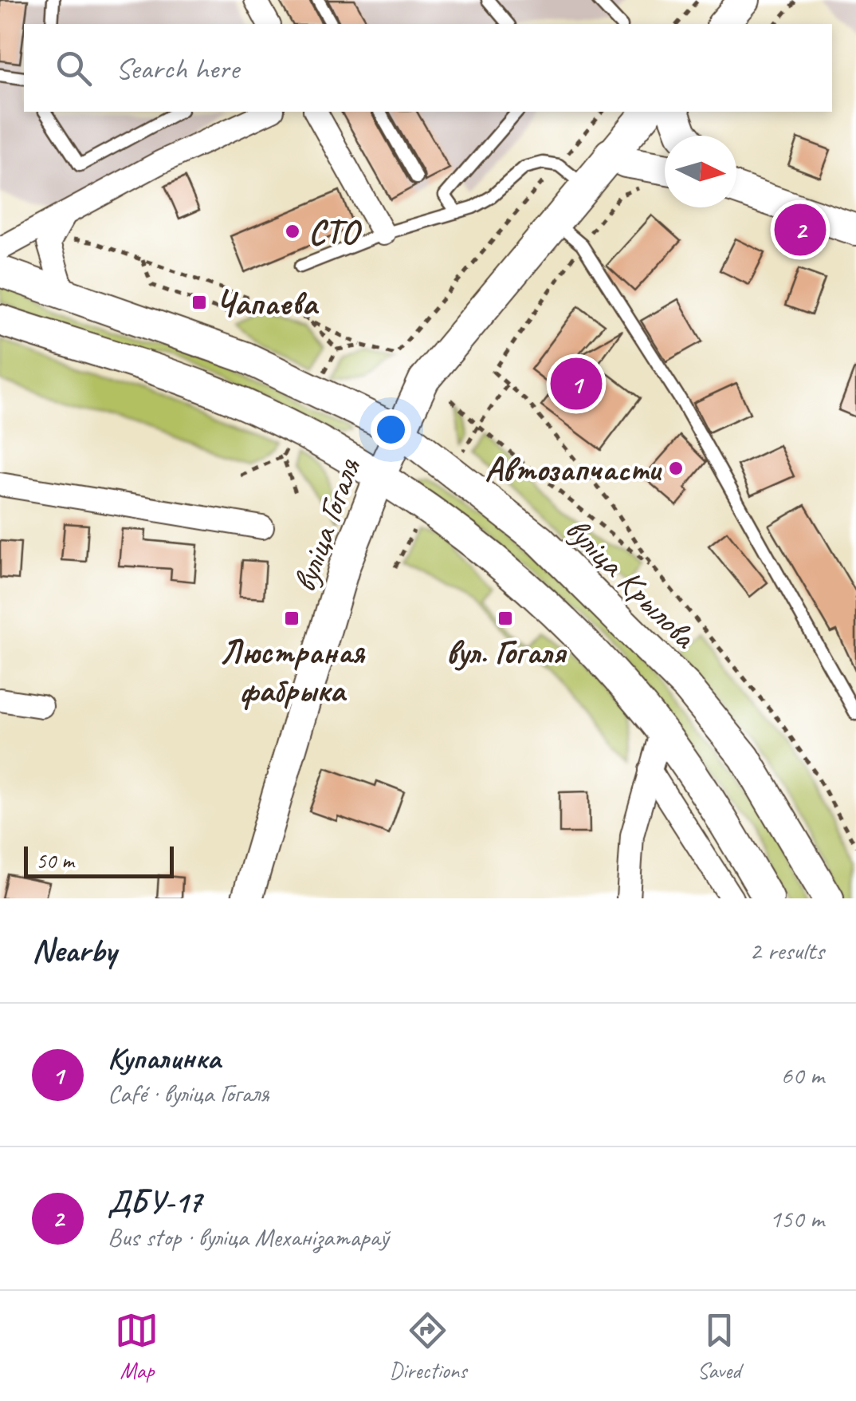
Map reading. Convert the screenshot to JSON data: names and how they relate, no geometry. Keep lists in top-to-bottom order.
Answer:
{
  "streets": {
    "main road": ["вуліца Гогаля", "вуліца Крылова"]
  },
  "crossings": [
    ["вуліца Гогаля", "вуліца Крылова"]
  ],
  "places": {
    "other": ["СТО", "Автозапчасти"],
    "transit": ["Чапаева", "Люстраная фабрыка", "вул. Гогаля"]
  },
  "scale_bar": "50 m",
  "north": "right",
  "page": {
    "search": "Search here",
    "pins": ["2", "1"],
    "scale": "50 m",
    "heading": ["Nearby", "2 results"],
    "list": [
      {
        "mark": "1",
        "name": "Купалинка",
        "note": "Café · вуліца Гогаля",
        "value": "60 m"
      },
      {
        "mark": "2",
        "name": "ДБУ-17",
        "note": "Bus stop · вуліца Механізатараў",
        "value": "150 m"
      }
    ],
    "nav": ["Map", "Directions", "Saved"]
  }
}
